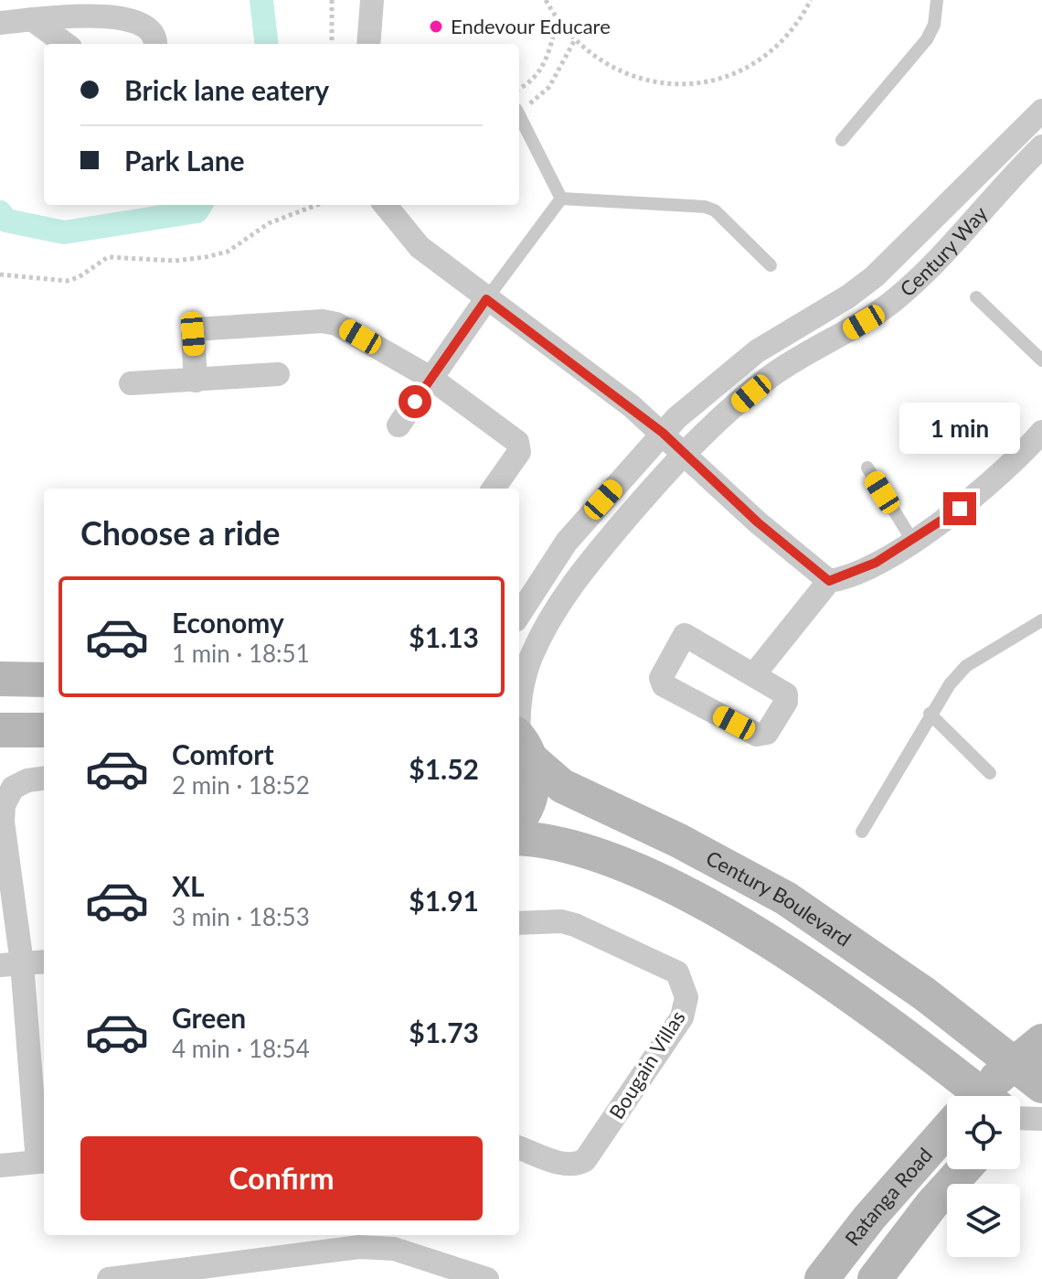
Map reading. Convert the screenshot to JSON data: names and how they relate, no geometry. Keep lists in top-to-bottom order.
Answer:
{
  "streets": {
    "main road": ["Century Boulevard", "Ratanga Road"],
    "street": ["Century Way", "Bougain Villas"]
  },
  "crossings": [
    ["Century Way", "Century Boulevard"],
    ["Century Boulevard", "Ratanga Road"]
  ],
  "places": ["Endevour Educare"],
  "page": {
    "banner": ["Brick lane eatery", "Park Lane"],
    "bubble": "1 min",
    "heading": "Choose a ride",
    "list": [
      {
        "name": "Economy",
        "note": "1 min · 18:51",
        "value": "$1.13"
      },
      {
        "name": "Comfort",
        "note": "2 min · 18:52",
        "value": "$1.52"
      },
      {
        "name": "XL",
        "note": "3 min · 18:53",
        "value": "$1.91"
      },
      {
        "name": "Green",
        "note": "4 min · 18:54",
        "value": "$1.73"
      }
    ],
    "buttons": "Confirm"
  }
}
